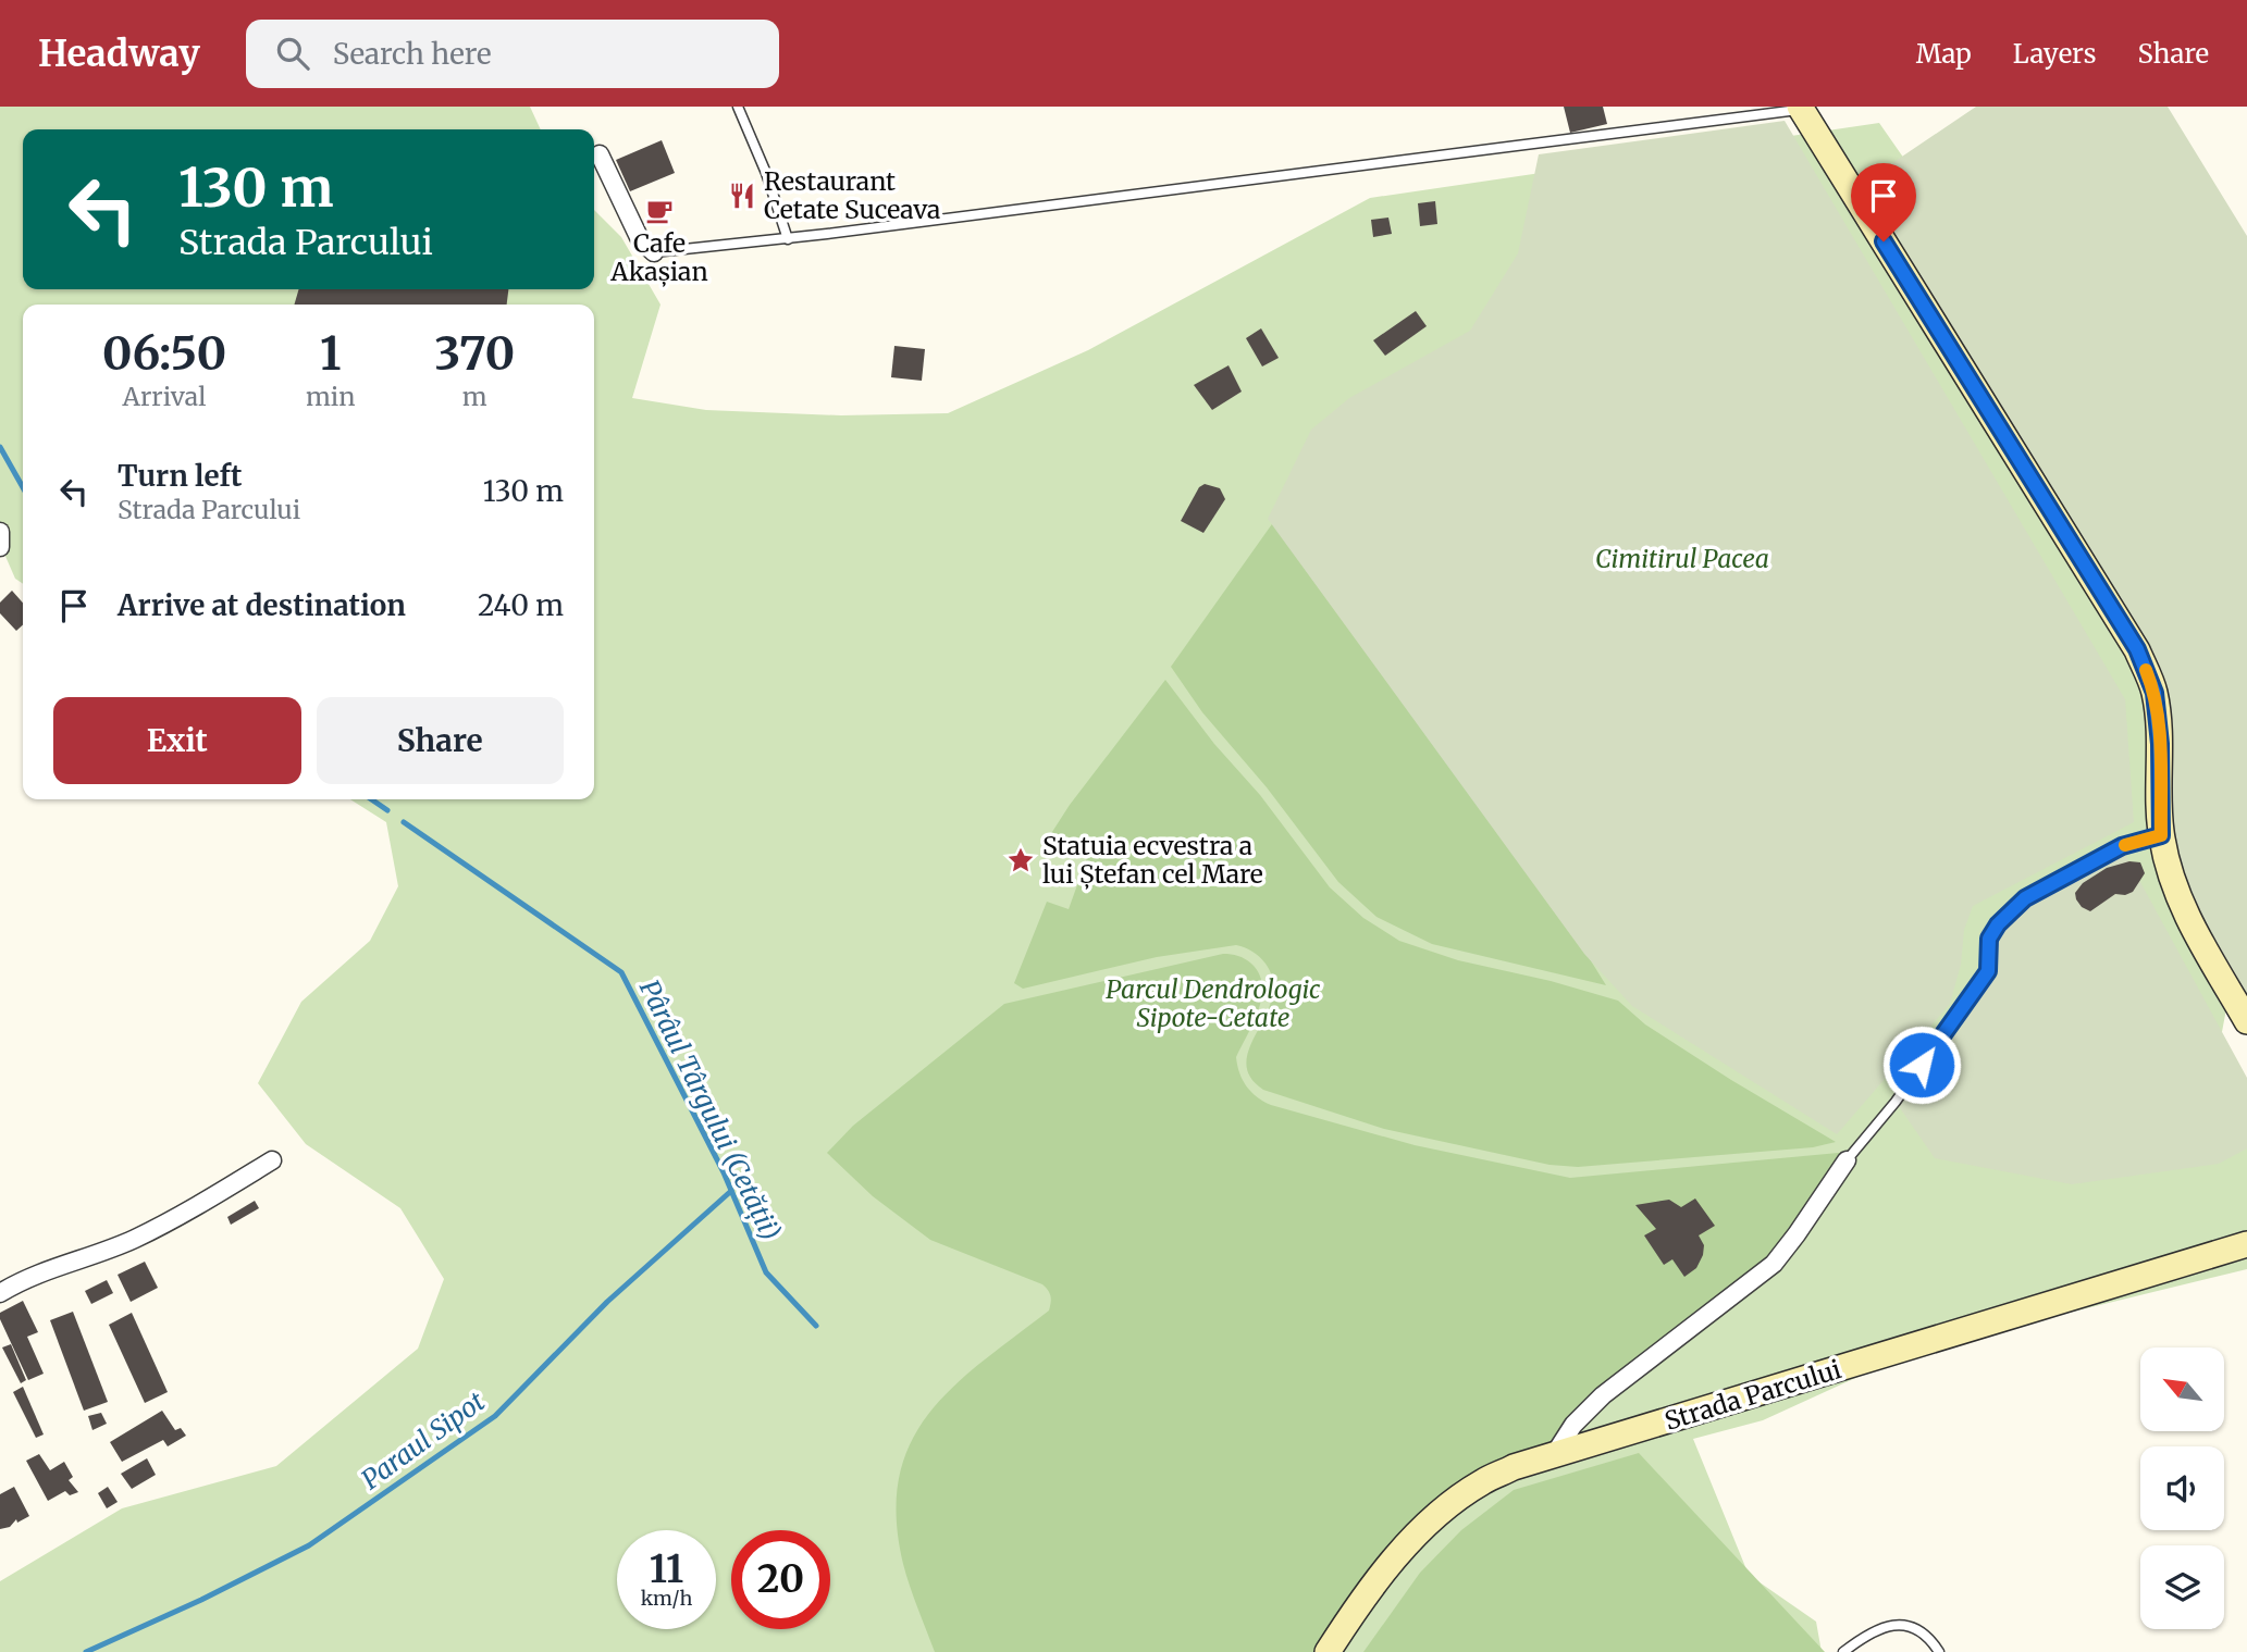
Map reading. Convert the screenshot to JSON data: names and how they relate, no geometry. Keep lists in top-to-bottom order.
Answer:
{
  "streets": {
    "main road": ["Strada Parcului"]
  },
  "water": ["Pârâul Târgului (Cetății)", "Paraul Sipot"],
  "parks": ["Cimitirul Pacea", "Parcul Dendrologic Sipote-Cetate"],
  "places": {
    "restaurant": ["Restaurant Cetate Suceava"],
    "cafe": ["Cafe Akașian"],
    "place": ["Statuia ecvestra a lui Ștefan cel Mare"]
  },
  "north": "top left",
  "page": {
    "header": "Headway",
    "search": "Search here",
    "nav": ["Map", "Layers", "Share"],
    "turn": ["130 m", "Strada Parcului"],
    "eta": [
      "06:50",
      "Arrival",
      "1",
      "min",
      "370",
      "m"
    ],
    "list": [
      {
        "name": "Turn left",
        "note": "Strada Parcului",
        "value": "130 m"
      },
      {
        "name": "Arrive at destination",
        "value": "240 m"
      }
    ],
    "buttons": ["Exit", "Share"],
    "speed": "11 km/h",
    "limit": "20"
  }
}
